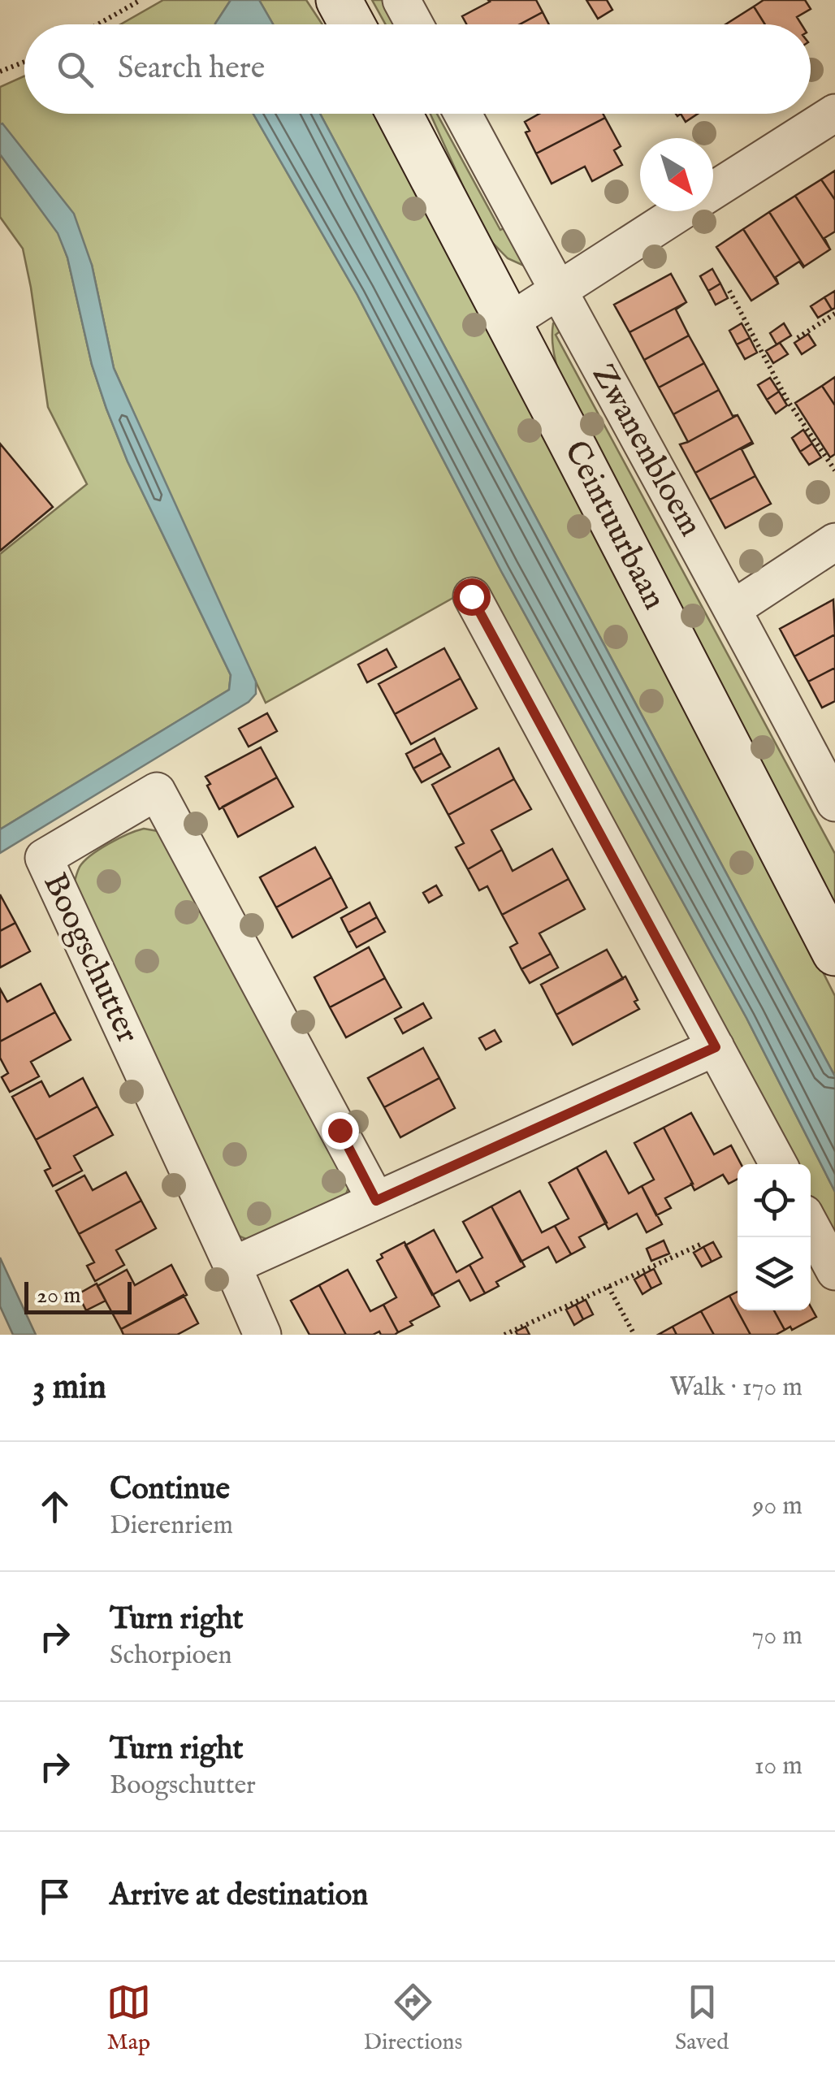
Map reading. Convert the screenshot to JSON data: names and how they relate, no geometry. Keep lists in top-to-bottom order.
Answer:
{
  "streets": {
    "street": ["Zwanenbloem", "Ceintuurbaan", "Boogschutter"]
  },
  "scale_bar": "20 m",
  "north": "bottom right",
  "page": {
    "search": "Search here",
    "scale": "20 m",
    "heading": ["3 min", "Walk · 170 m"],
    "list": [
      ["Continue", "Dierenriem", "90 m"],
      ["Turn right", "Schorpioen", "70 m"],
      ["Turn right", "Boogschutter", "10 m"],
      "Arrive at destination"
    ],
    "nav": ["Map", "Directions", "Saved"]
  }
}
